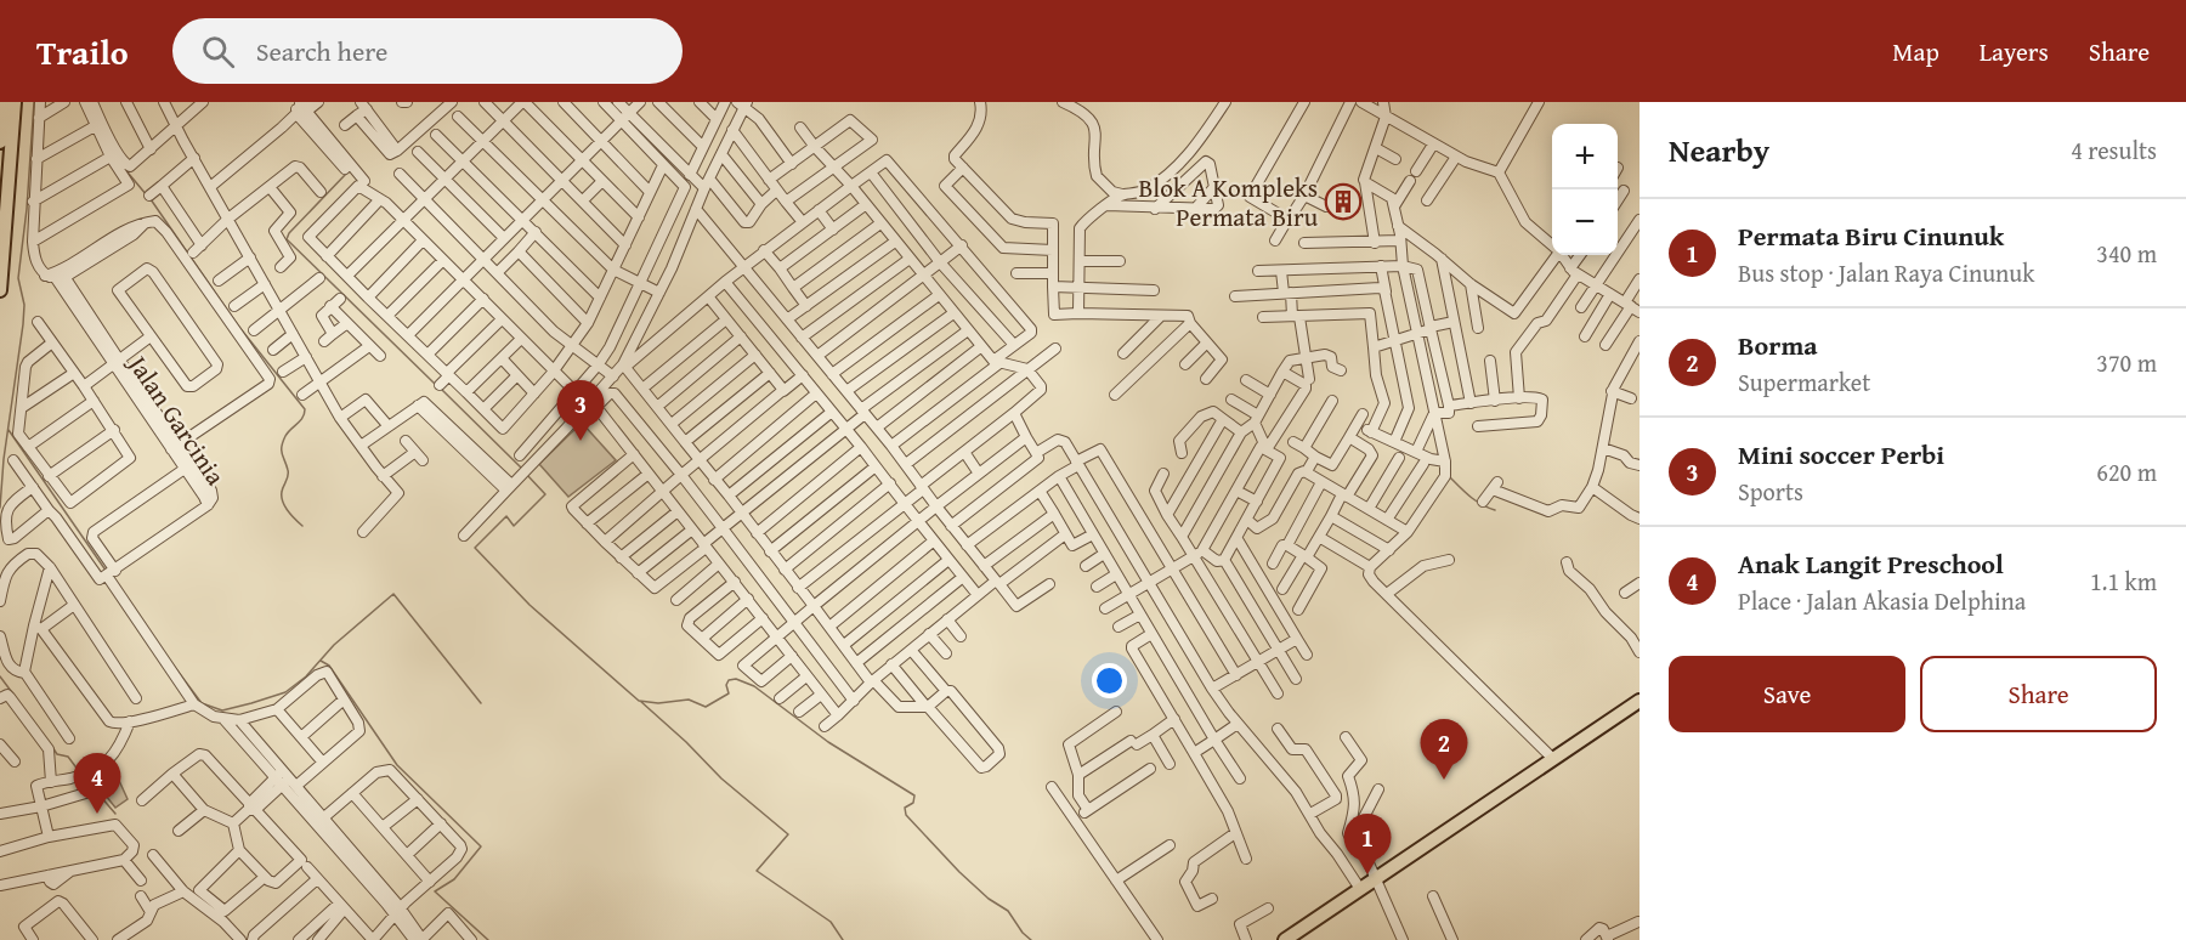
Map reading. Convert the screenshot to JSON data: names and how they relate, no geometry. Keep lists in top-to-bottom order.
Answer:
{
  "streets": {
    "street": ["Jalan Garcinia"]
  },
  "places": {
    "building": ["Blok A Kompleks Permata Biru"]
  },
  "page": {
    "header": "Trailo",
    "search": "Search here",
    "nav": ["Map", "Layers", "Share"],
    "heading": ["Nearby", "4 results"],
    "map_buttons": ["+", "−"],
    "list": [
      {
        "mark": "1",
        "name": "Permata Biru Cinunuk",
        "note": "Bus stop · Jalan Raya Cinunuk",
        "value": "340 m"
      },
      {
        "mark": "2",
        "name": "Borma",
        "note": "Supermarket",
        "value": "370 m"
      },
      {
        "mark": "3",
        "name": "Mini soccer Perbi",
        "note": "Sports",
        "value": "620 m"
      },
      {
        "mark": "4",
        "name": "Anak Langit Preschool",
        "note": "Place · Jalan Akasia Delphina",
        "value": "1.1 km"
      }
    ],
    "pins": [
      "3",
      "2",
      "4",
      "1"
    ],
    "buttons": ["Save", "Share"]
  }
}
